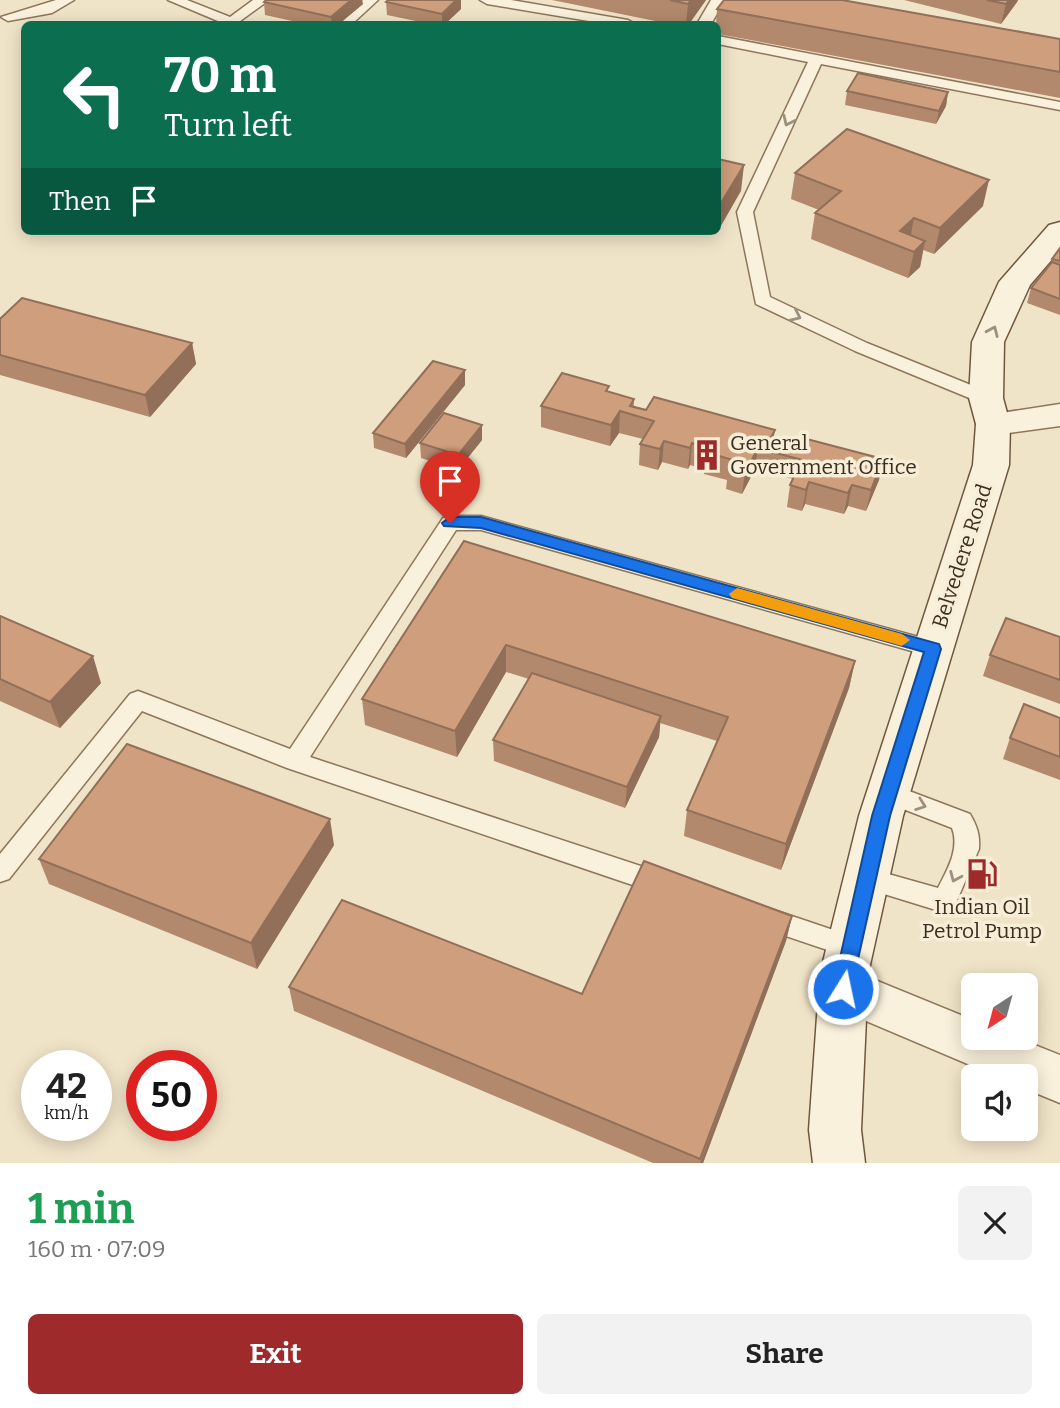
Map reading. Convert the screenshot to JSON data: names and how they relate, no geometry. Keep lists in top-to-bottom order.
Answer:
{
  "streets": {
    "main road": ["Belvedere Road"]
  },
  "places": {
    "building": ["General Government Office"],
    "fuel station": ["Indian Oil Petrol Pump"]
  },
  "north": "bottom left",
  "page": {
    "turn": ["70 m", "Turn left"],
    "then": "Then",
    "speed": "42 km/h",
    "limit": "50",
    "heading": ["1 min", "160 m · 07:09"],
    "buttons": ["Exit", "Share"]
  }
}
